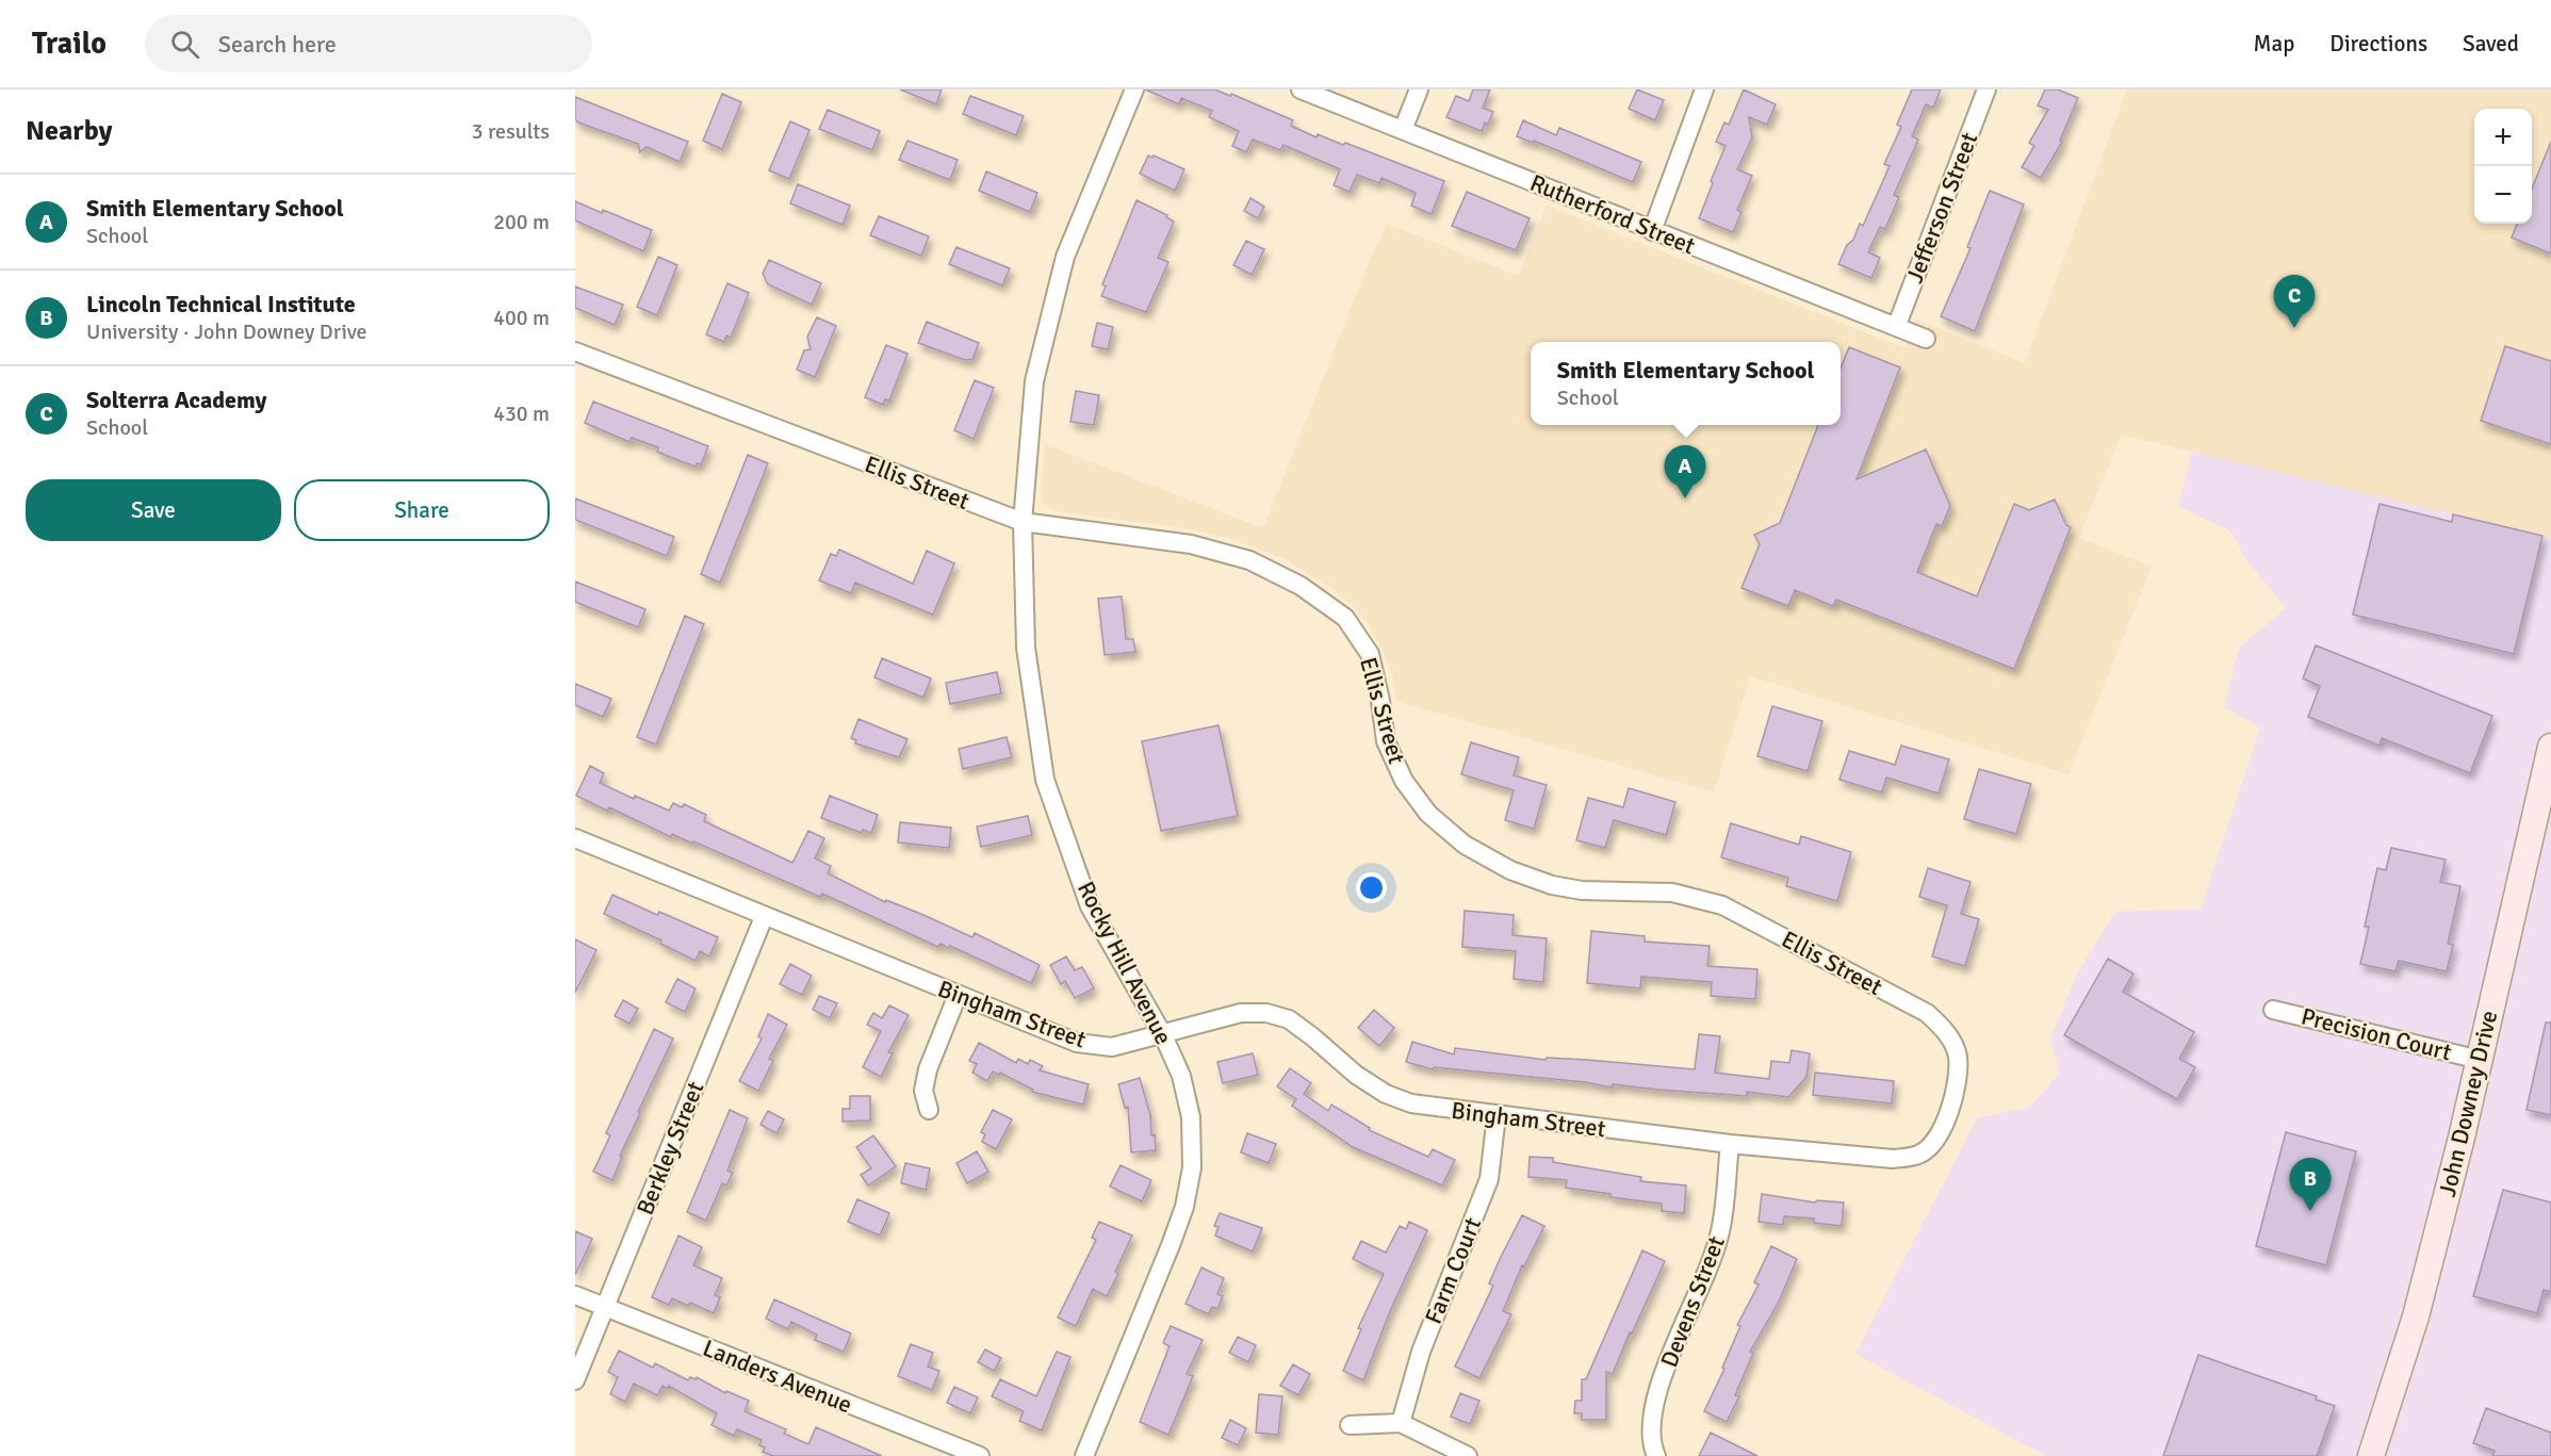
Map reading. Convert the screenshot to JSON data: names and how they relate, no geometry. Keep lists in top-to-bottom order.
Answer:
{
  "streets": {
    "street": [
      "Jefferson Street",
      "Rutherford Street",
      "Ellis Street",
      "Rocky Hill Avenue",
      "Bingham Street",
      "Precision Court",
      "John Downey Drive",
      "Berkley Street",
      "Farm Court",
      "Devens Street",
      "Landers Avenue"
    ]
  },
  "crossings": [
    ["Jefferson Street", "Rutherford Street"],
    ["Ellis Street", "Rocky Hill Avenue"],
    ["Ellis Street", "Bingham Street"],
    ["Rocky Hill Avenue", "Bingham Street"],
    ["Bingham Street", "Berkley Street"],
    ["Bingham Street", "Farm Court"],
    ["Bingham Street", "Devens Street"],
    ["Precision Court", "John Downey Drive"],
    ["Berkley Street", "Landers Avenue"]
  ],
  "page": {
    "header": "Trailo",
    "search": "Search here",
    "nav": ["Map", "Directions", "Saved"],
    "heading": ["Nearby", "3 results"],
    "map_buttons": ["+", "−"],
    "list": [
      {
        "mark": "A",
        "name": "Smith Elementary School",
        "note": "School",
        "value": "200 m"
      },
      {
        "mark": "B",
        "name": "Lincoln Technical Institute",
        "note": "University · John Downey Drive",
        "value": "400 m"
      },
      {
        "mark": "C",
        "name": "Solterra Academy",
        "note": "School",
        "value": "430 m"
      }
    ],
    "pins": ["C", "A", "B"],
    "popup": ["Smith Elementary School", "School"],
    "buttons": ["Save", "Share"]
  }
}
